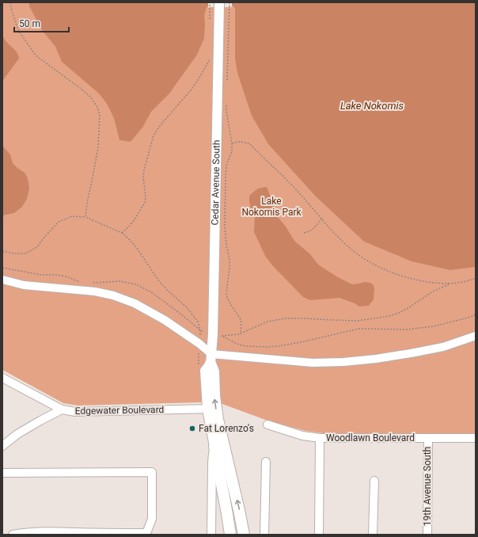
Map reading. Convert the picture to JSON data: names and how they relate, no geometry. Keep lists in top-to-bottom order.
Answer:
{
  "streets": {
    "highway": ["Cedar Avenue South"],
    "street": ["Edgewater Boulevard", "Woodlawn Boulevard", "19th Avenue South"]
  },
  "crossings": [
    ["Cedar Avenue South", "Edgewater Boulevard"],
    ["Woodlawn Boulevard", "19th Avenue South"]
  ],
  "water": ["Lake Nokomis"],
  "parks": ["Lake Nokomis Park"],
  "places": ["Fat Lorenzo's"],
  "scale_bar": "50 m"
}
